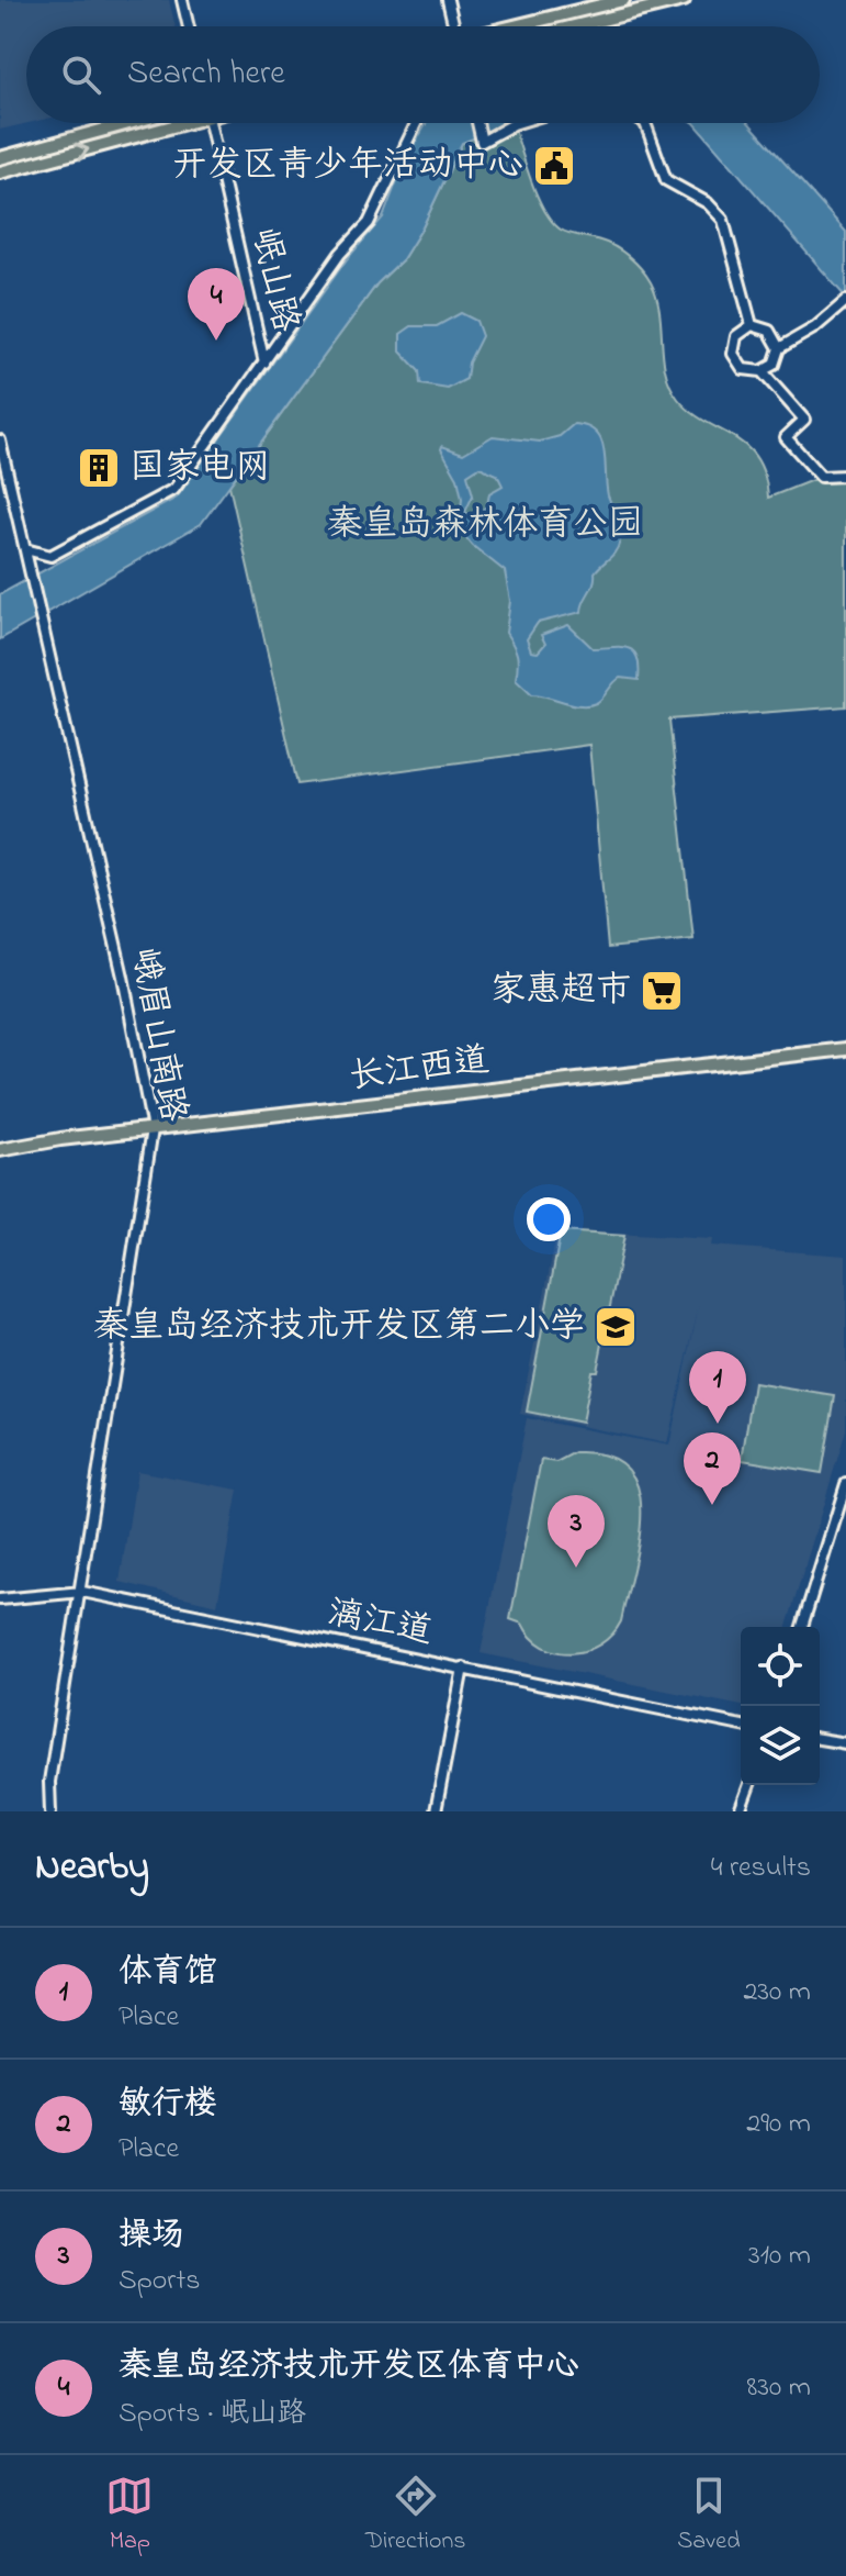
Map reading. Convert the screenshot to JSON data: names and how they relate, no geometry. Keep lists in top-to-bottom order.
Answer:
{
  "streets": {
    "main road": ["长江西道"],
    "street": ["岷山路", "峨眉山南路", "漓江道"]
  },
  "crossings": [
    ["峨眉山南路", "长江西道"],
    ["峨眉山南路", "漓江道"]
  ],
  "parks": ["秦皇岛森林体育公园"],
  "places": {
    "public building": ["开发区青少年活动中心"],
    "building": ["国家电网"],
    "supermarket": ["家惠超市"],
    "school or university": ["秦皇岛经济技术开发区第二小学"]
  },
  "page": {
    "search": "Search here",
    "pins": [
      "4",
      "1",
      "2",
      "3"
    ],
    "heading": ["Nearby", "4 results"],
    "list": [
      {
        "mark": "1",
        "name": "体育馆",
        "note": "Place",
        "value": "230 m"
      },
      {
        "mark": "2",
        "name": "敏行楼",
        "note": "Place",
        "value": "290 m"
      },
      {
        "mark": "3",
        "name": "操场",
        "note": "Sports",
        "value": "310 m"
      },
      {
        "mark": "4",
        "name": "秦皇岛经济技术开发区体育中心",
        "note": "Sports · 岷山路",
        "value": "830 m"
      }
    ],
    "nav": ["Map", "Directions", "Saved"]
  }
}
